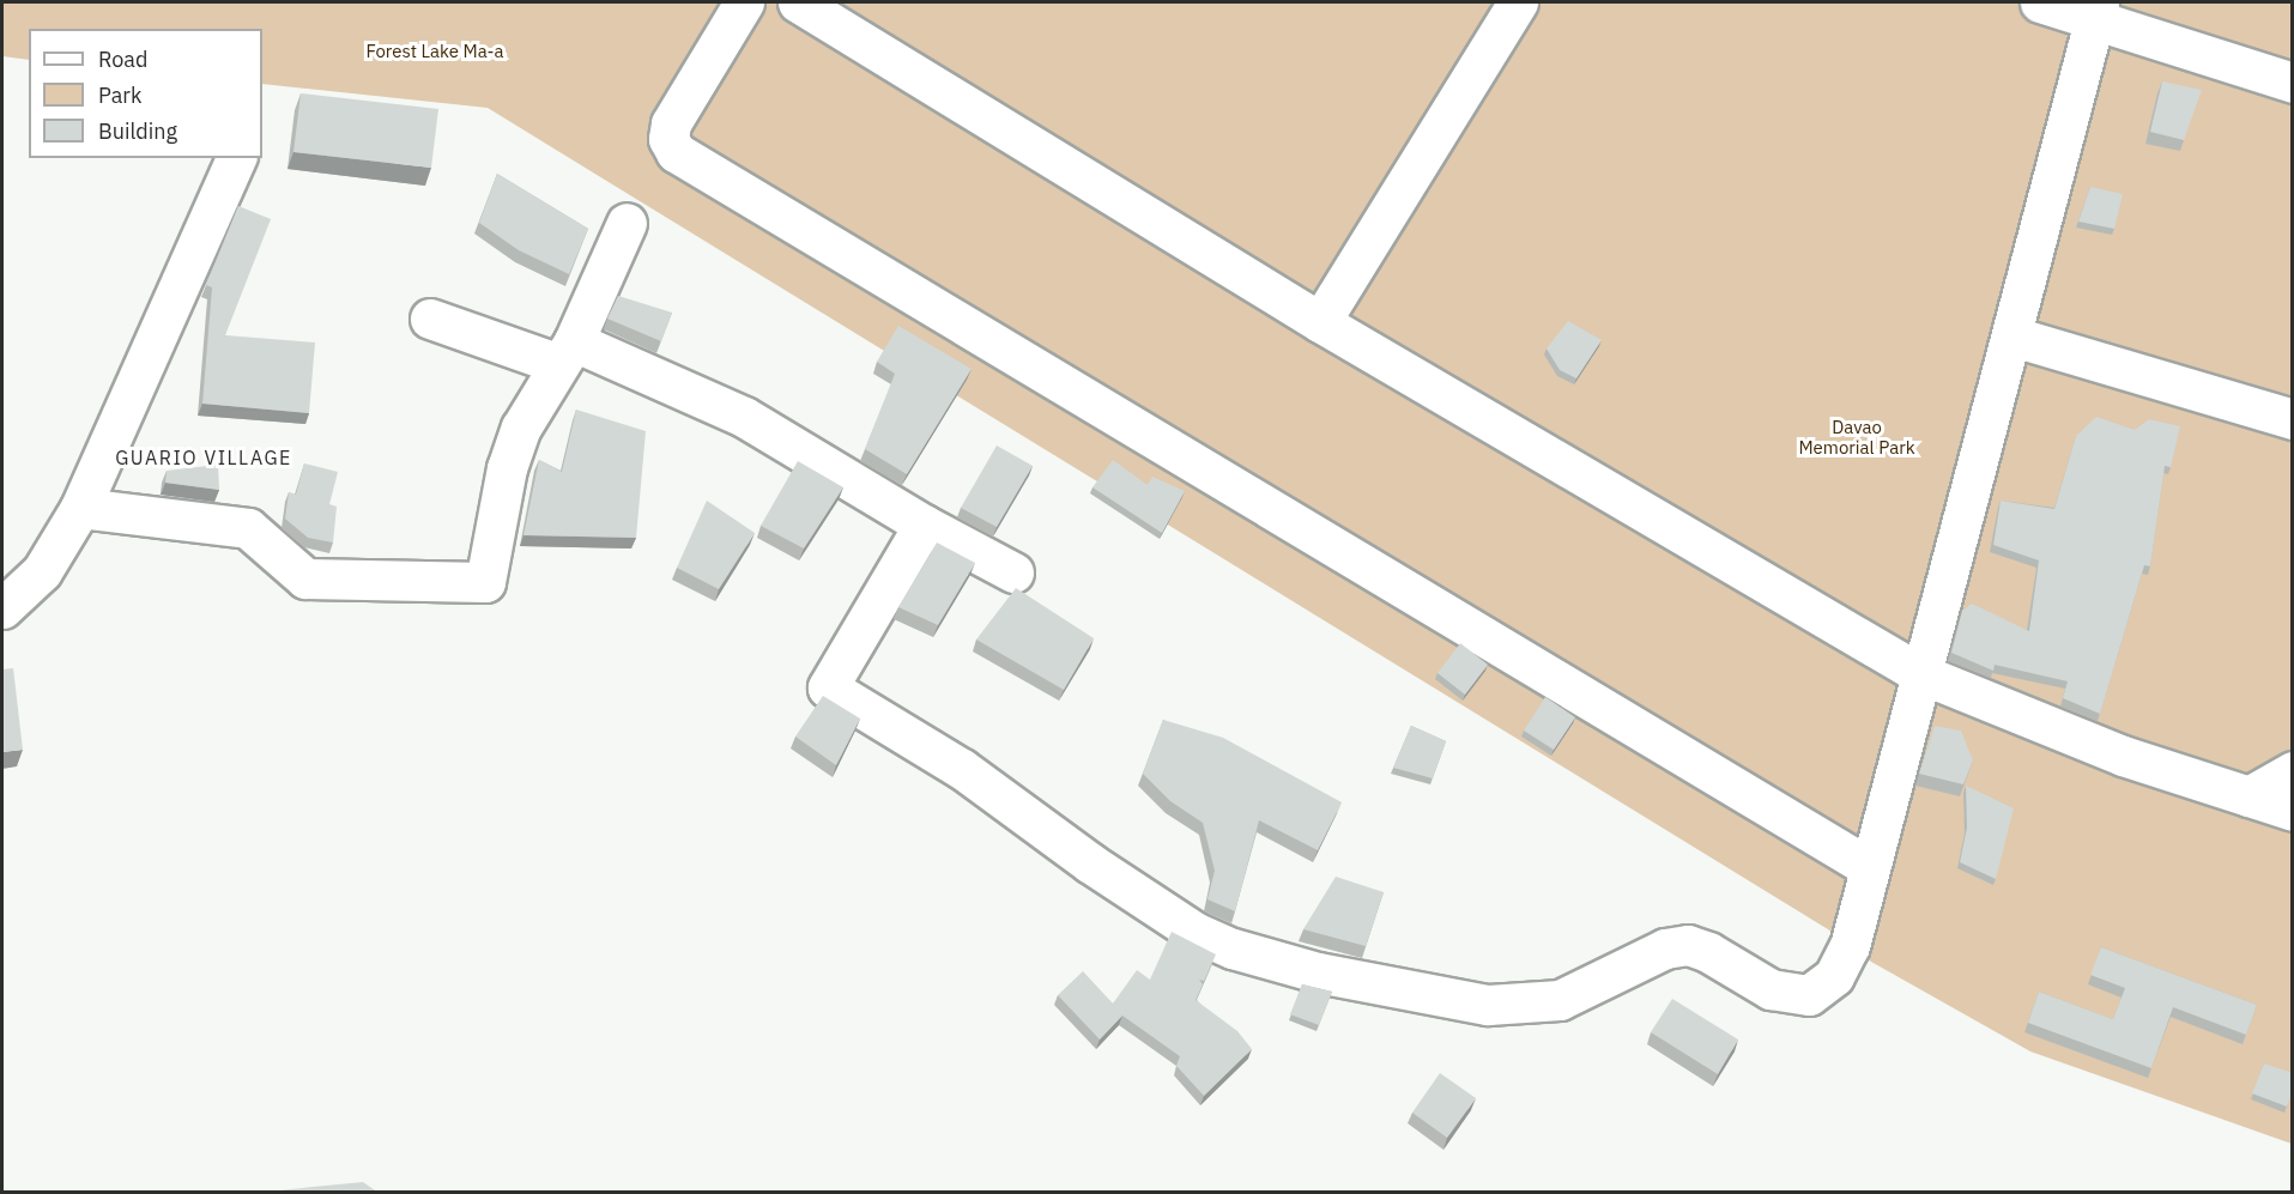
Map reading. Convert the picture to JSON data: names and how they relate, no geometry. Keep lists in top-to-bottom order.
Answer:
{
  "districts": ["GUARIO VILLAGE"],
  "parks": ["Forest Lake Ma-a", "Davao Memorial Park"],
  "legend": ["Road", "Park", "Building"]
}
